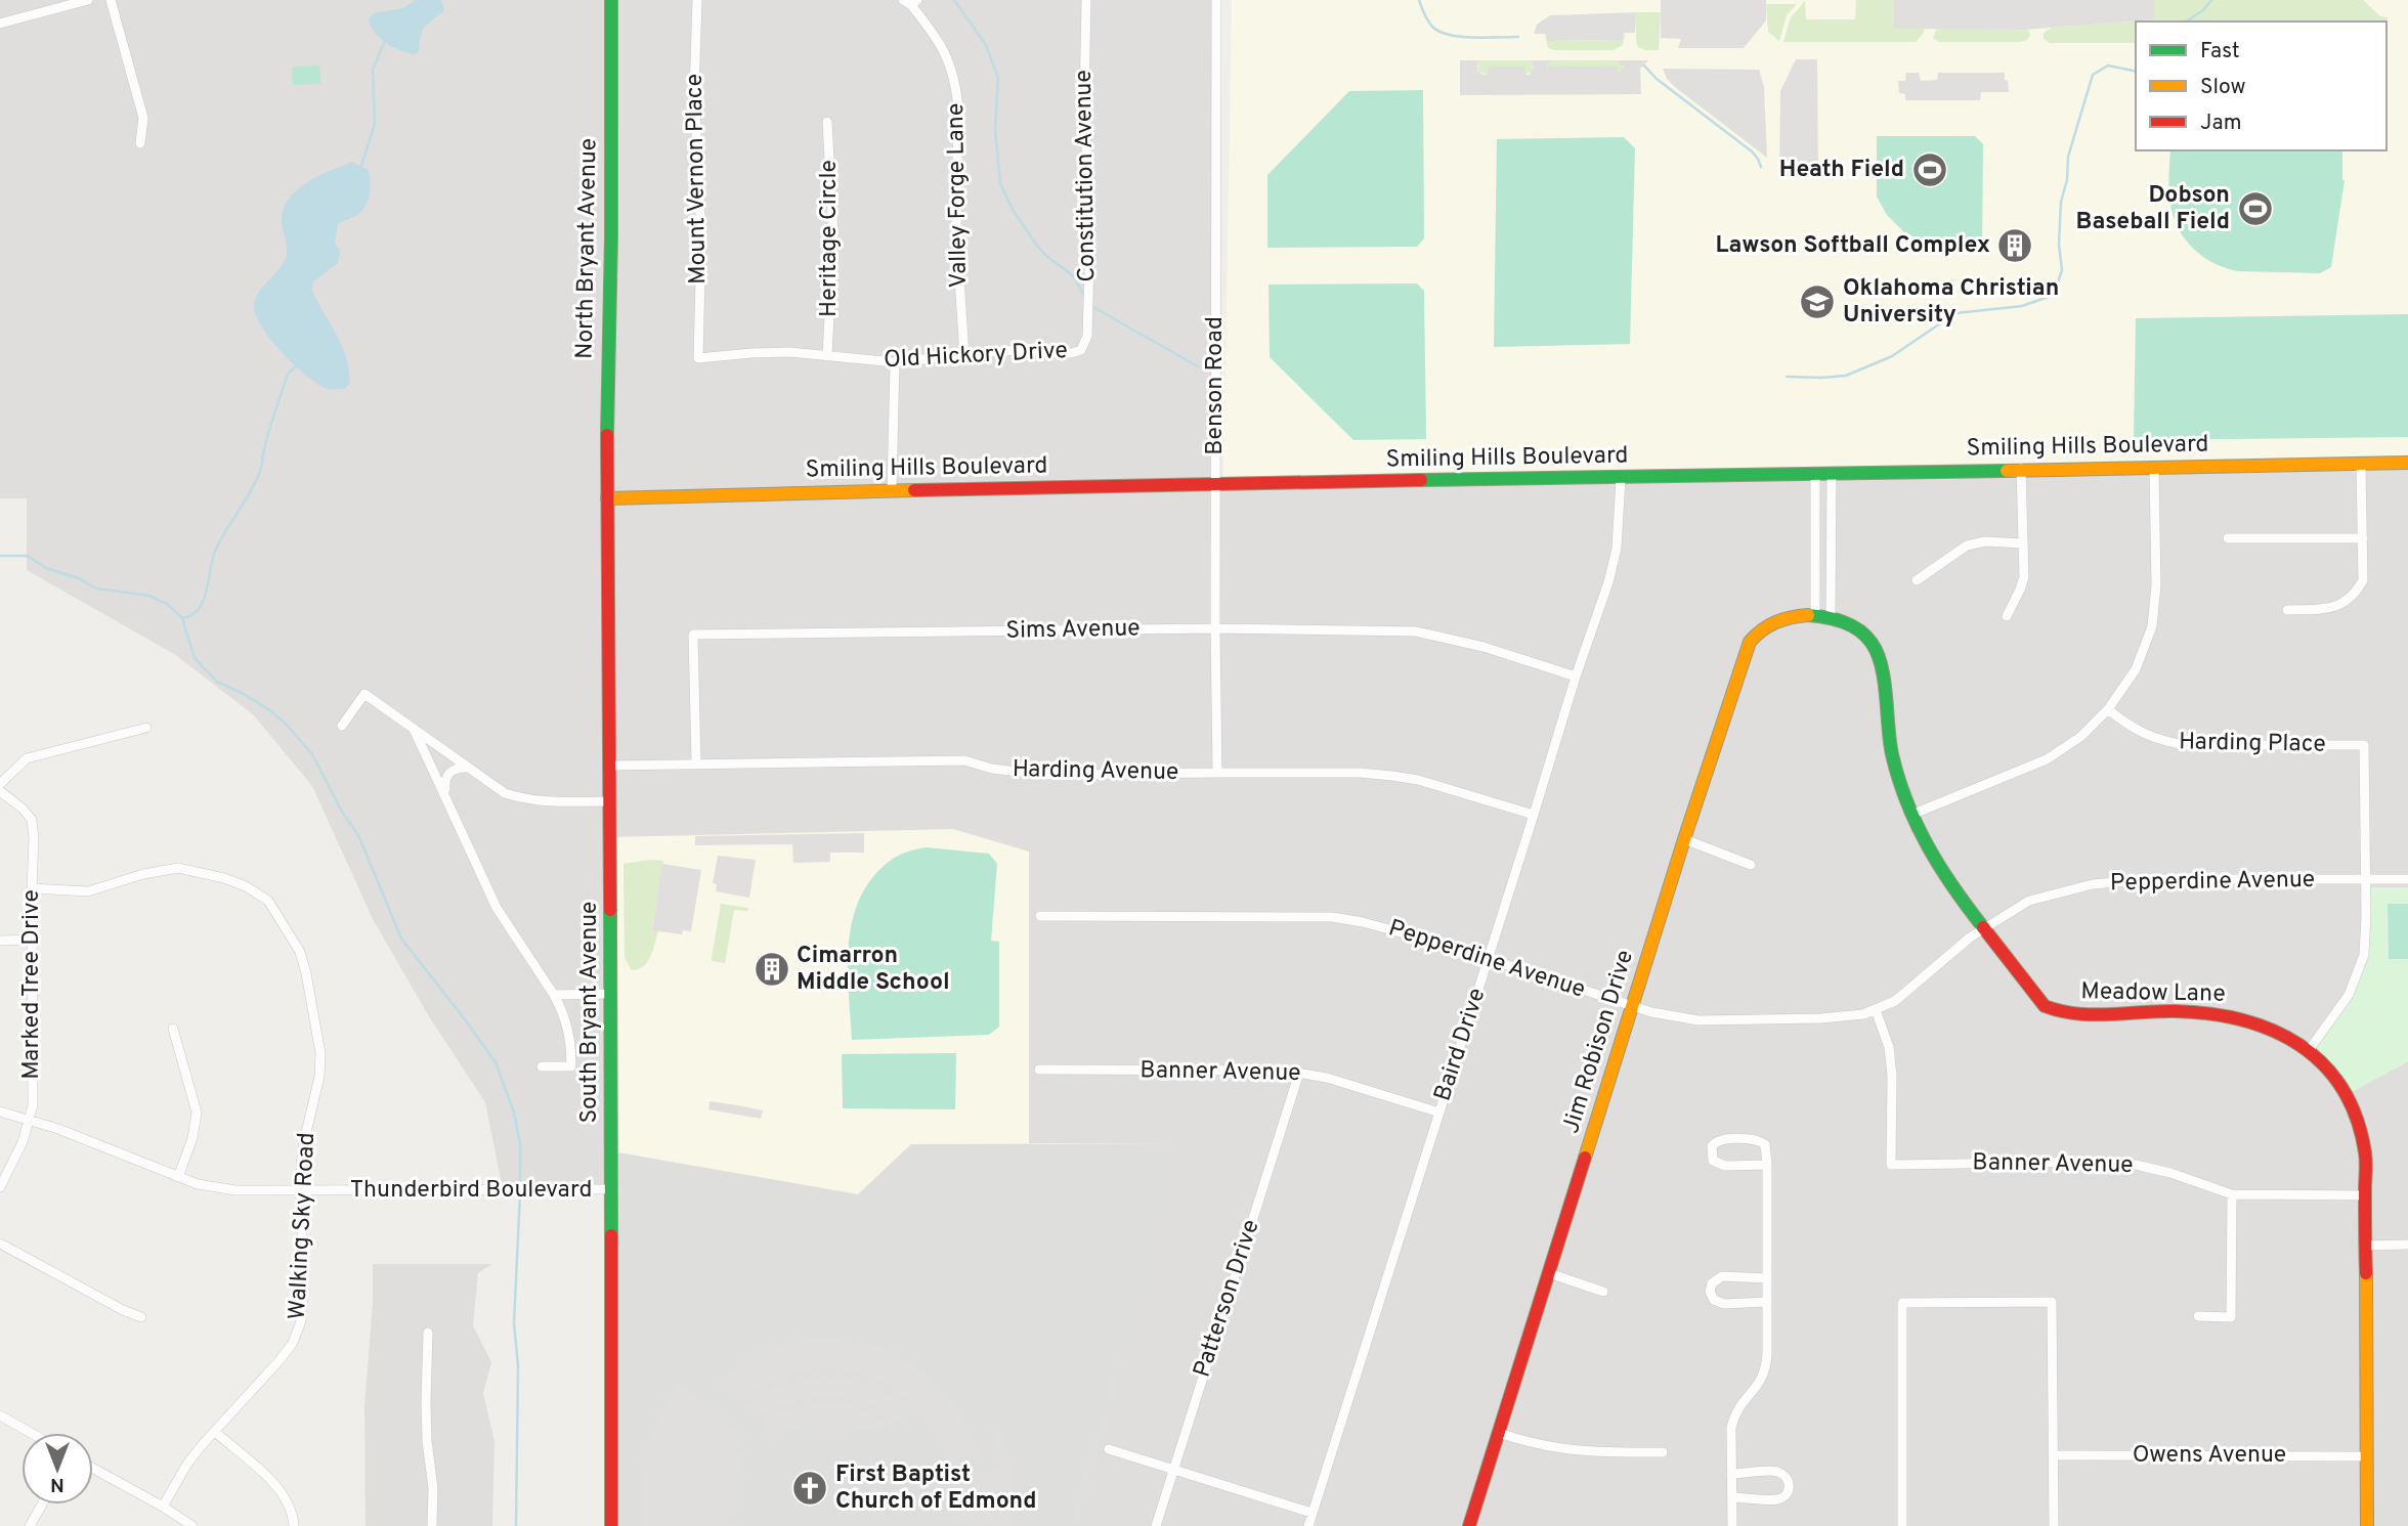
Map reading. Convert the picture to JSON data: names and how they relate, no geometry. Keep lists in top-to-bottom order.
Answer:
{
  "streets": {
    "street": [
      "Constitution Avenue",
      "Mount Vernon Place",
      "Valley Forge Lane",
      "Heritage Circle",
      "North Bryant Avenue",
      "Old Hickory Drive",
      "Benson Road",
      "Smiling Hills Boulevard",
      "Sims Avenue",
      "Harding Place",
      "Harding Avenue",
      "Pepperdine Avenue",
      "Marked Tree Drive",
      "Meadow Lane",
      "South Bryant Avenue",
      "Jim Robison Drive",
      "Baird Drive",
      "Banner Avenue",
      "Thunderbird Boulevard",
      "Walking Sky Road",
      "Patterson Drive",
      "Owens Avenue"
    ]
  },
  "crossings": [
    ["Constitution Avenue", "Old Hickory Drive"],
    ["Mount Vernon Place", "Old Hickory Drive"],
    ["Valley Forge Lane", "Old Hickory Drive"],
    ["Heritage Circle", "Old Hickory Drive"],
    ["North Bryant Avenue", "Smiling Hills Boulevard"],
    ["North Bryant Avenue", "South Bryant Avenue"],
    ["Benson Road", "Smiling Hills Boulevard"],
    ["Benson Road", "Sims Avenue"],
    ["Benson Road", "Harding Avenue"],
    ["Smiling Hills Boulevard", "South Bryant Avenue"],
    ["Smiling Hills Boulevard", "Baird Drive"],
    ["Sims Avenue", "Harding Avenue"],
    ["Sims Avenue", "Baird Drive"],
    ["Harding Place", "Pepperdine Avenue"],
    ["Harding Avenue", "South Bryant Avenue"],
    ["Harding Avenue", "Baird Drive"],
    ["Pepperdine Avenue", "Meadow Lane"],
    ["Pepperdine Avenue", "Jim Robison Drive"],
    ["Pepperdine Avenue", "Baird Drive"],
    ["Pepperdine Avenue", "Banner Avenue"],
    ["Marked Tree Drive", "Thunderbird Boulevard"],
    ["Marked Tree Drive", "Walking Sky Road"],
    ["Meadow Lane", "Jim Robison Drive"],
    ["Meadow Lane", "Banner Avenue"],
    ["Meadow Lane", "Owens Avenue"],
    ["South Bryant Avenue", "Thunderbird Boulevard"],
    ["Baird Drive", "Banner Avenue"],
    ["Banner Avenue", "Patterson Drive"],
    ["Thunderbird Boulevard", "Walking Sky Road"]
  ],
  "places": {
    "sports": ["Heath Field", "Dobson Baseball Field"],
    "building": ["Lawson Softball Complex", "Cimarron Middle School"],
    "school or university": ["Oklahoma Christian University"],
    "church": ["First Baptist Church of Edmond"]
  },
  "legend": ["Fast", "Slow", "Jam"],
  "north": "bottom"
}
